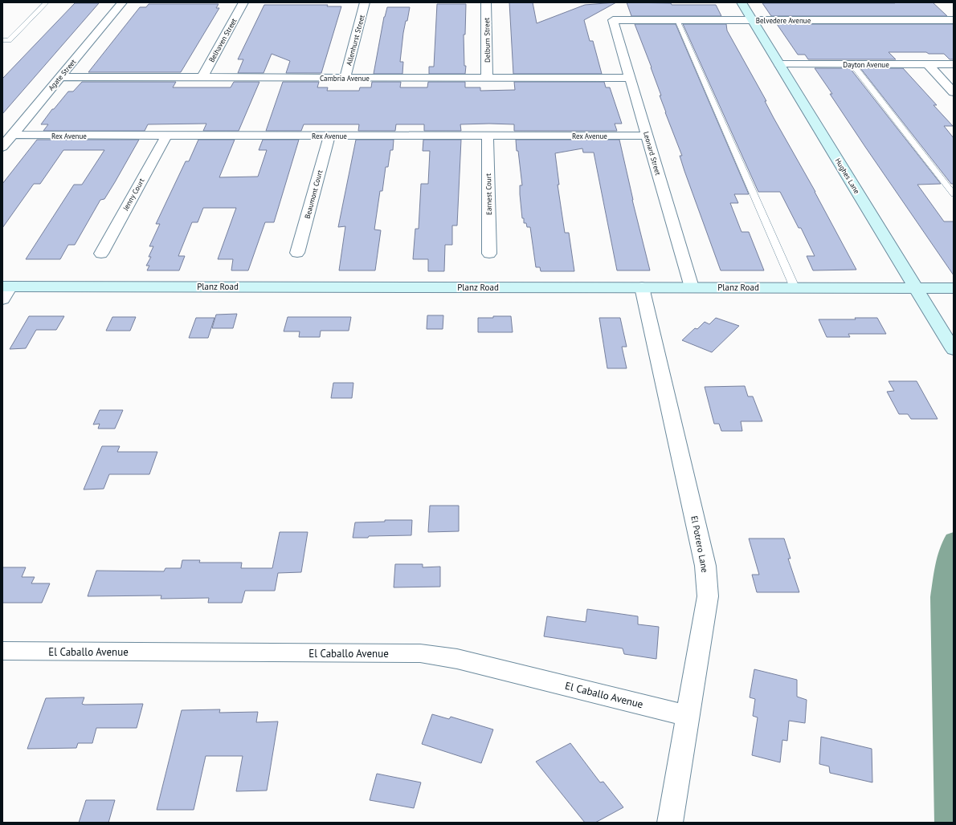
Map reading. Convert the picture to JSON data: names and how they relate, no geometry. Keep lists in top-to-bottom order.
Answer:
{
  "streets": {
    "street": [
      "Belvedere Avenue",
      "Belhaven Street",
      "Allenhurst Street",
      "Delburn Street",
      "Dayton Avenue",
      "Agate Street",
      "Cambria Avenue",
      "Rex Avenue",
      "Leonard Street",
      "Hughes Lane",
      "Jenny Court",
      "Beaumont Court",
      "Earnest Court",
      "Planz Road",
      "El Potrero Lane",
      "El Caballo Avenue"
    ]
  },
  "crossings": [
    ["Belvedere Avenue", "Leonard Street"],
    ["Belvedere Avenue", "Hughes Lane"],
    ["Belhaven Street", "Cambria Avenue"],
    ["Allenhurst Street", "Cambria Avenue"],
    ["Delburn Street", "Cambria Avenue"],
    ["Dayton Avenue", "Hughes Lane"],
    ["Agate Street", "Cambria Avenue"],
    ["Agate Street", "Rex Avenue"],
    ["Cambria Avenue", "Leonard Street"],
    ["Rex Avenue", "Leonard Street"],
    ["Rex Avenue", "Jenny Court"],
    ["Rex Avenue", "Beaumont Court"],
    ["Rex Avenue", "Earnest Court"],
    ["Leonard Street", "Planz Road"],
    ["Hughes Lane", "Planz Road"],
    ["Planz Road", "El Potrero Lane"],
    ["El Potrero Lane", "El Caballo Avenue"]
  ]
}
